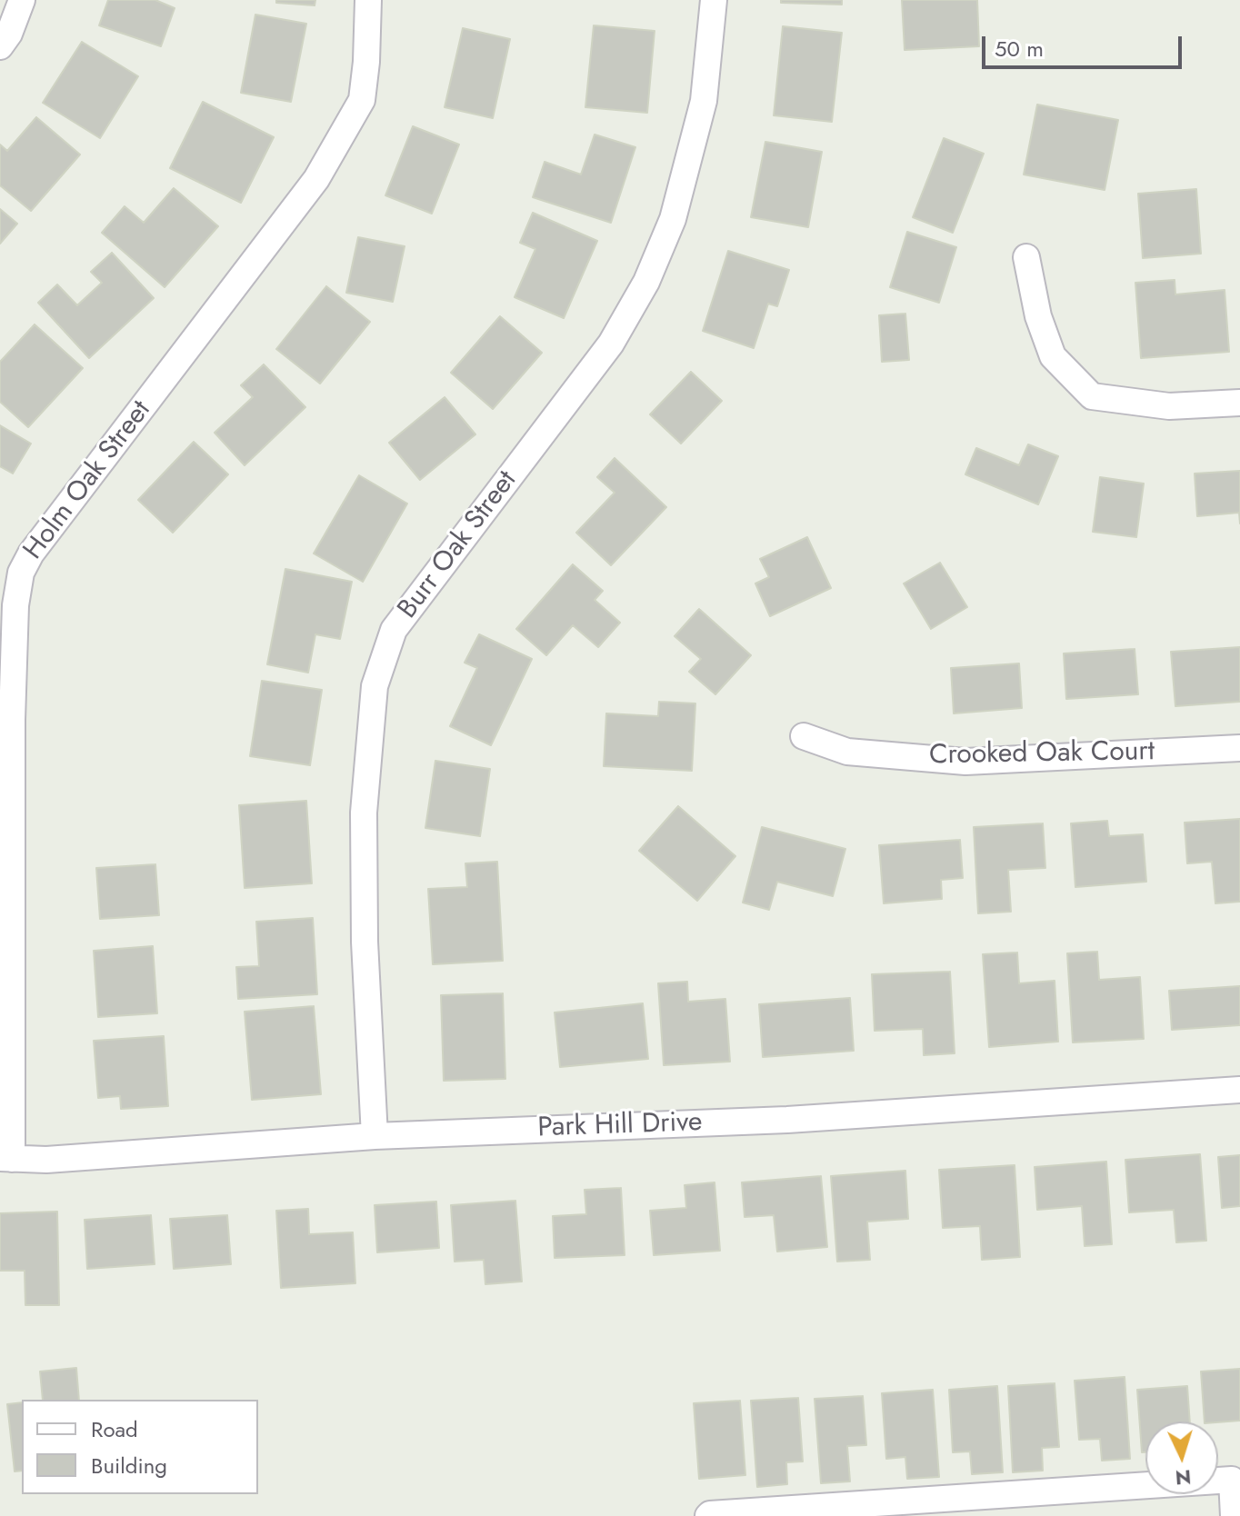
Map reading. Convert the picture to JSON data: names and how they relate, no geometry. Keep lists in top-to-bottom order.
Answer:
{
  "streets": {
    "street": [
      "Holm Oak Street",
      "Burr Oak Street",
      "Crooked Oak Court",
      "Park Hill Drive"
    ]
  },
  "crossings": [
    ["Holm Oak Street", "Park Hill Drive"],
    ["Burr Oak Street", "Park Hill Drive"]
  ],
  "legend": ["Road", "Building"],
  "scale_bar": "50 m",
  "north": "bottom"
}
